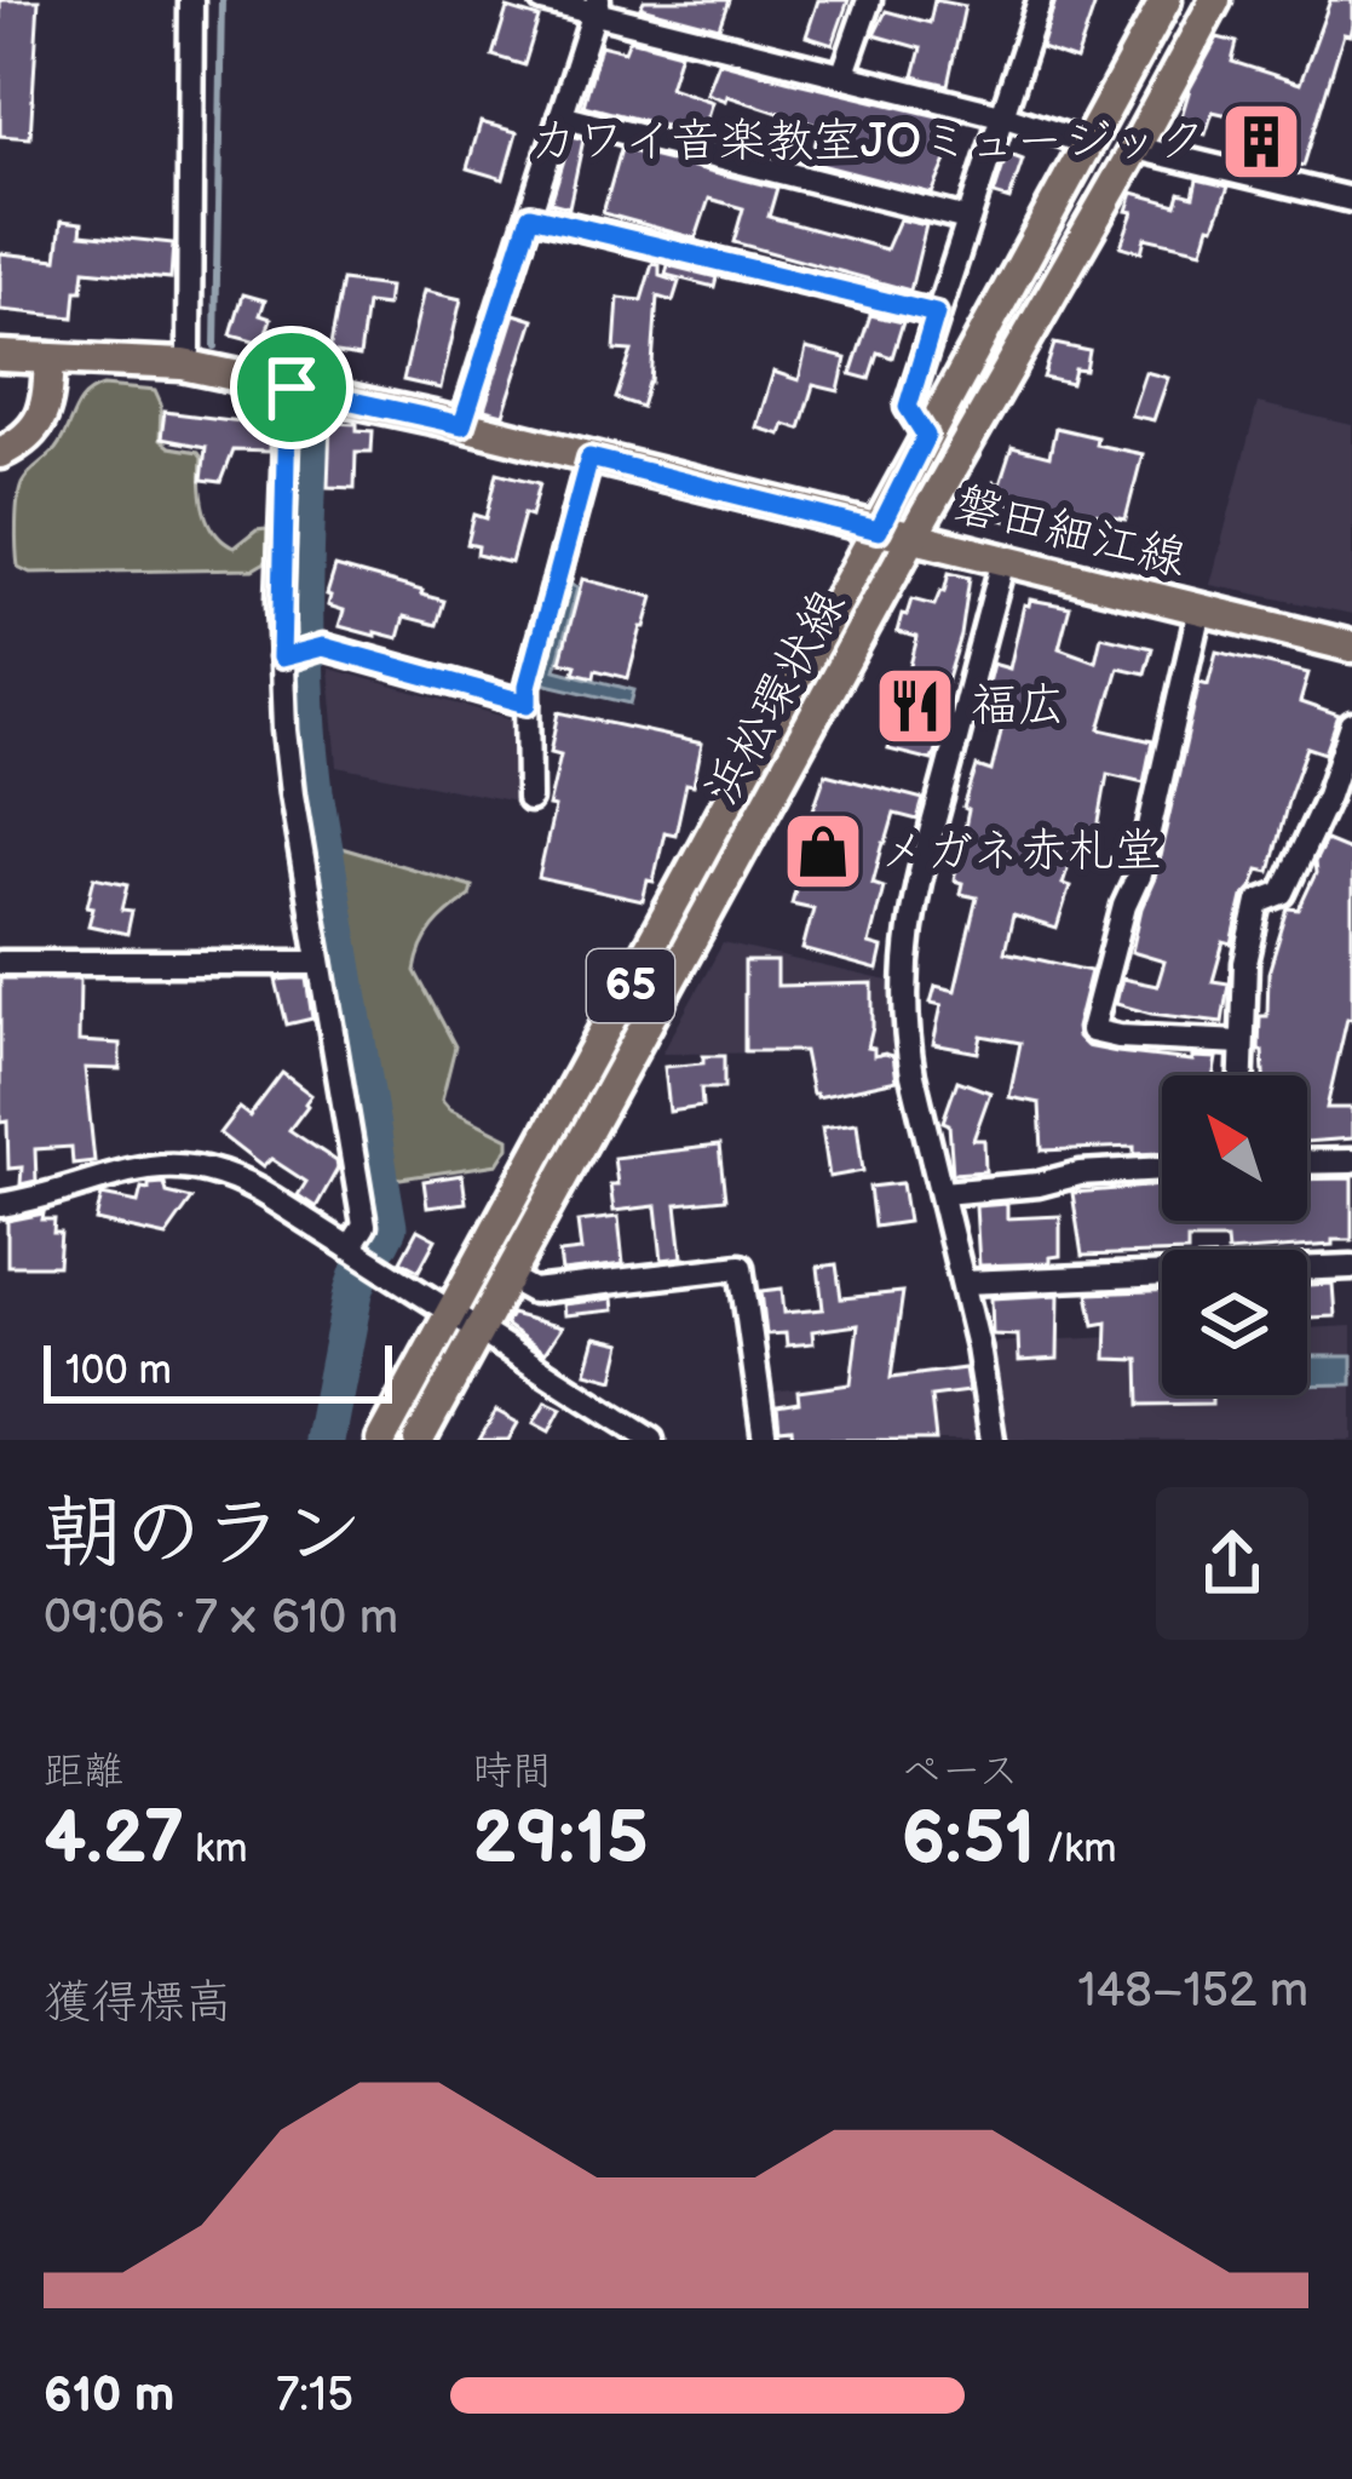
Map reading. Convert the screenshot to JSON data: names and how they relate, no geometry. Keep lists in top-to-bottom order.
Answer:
{
  "streets": {
    "main road": ["磐田細江線", "浜松環状線", "65"]
  },
  "crossings": [
    ["磐田細江線", "浜松環状線"]
  ],
  "places": {
    "building": ["カワイ音楽教室JOミュージック"],
    "restaurant": ["福広"],
    "shop": ["メガネ赤札堂"]
  },
  "scale_bar": "100 m",
  "north": "top left",
  "page": {
    "scale": "100 m",
    "heading": ["朝のラン", "09:06 · 7 × 610 m"],
    "stats": [
      ["距離", "4.27 km"],
      ["時間", "29:15"],
      ["ペース", "6:51 /km"]
    ],
    "chart": ["獲得標高", "148–152 m"],
    "list": [
      {
        "name": "610 m",
        "note": "7:15"
      }
    ]
  }
}
